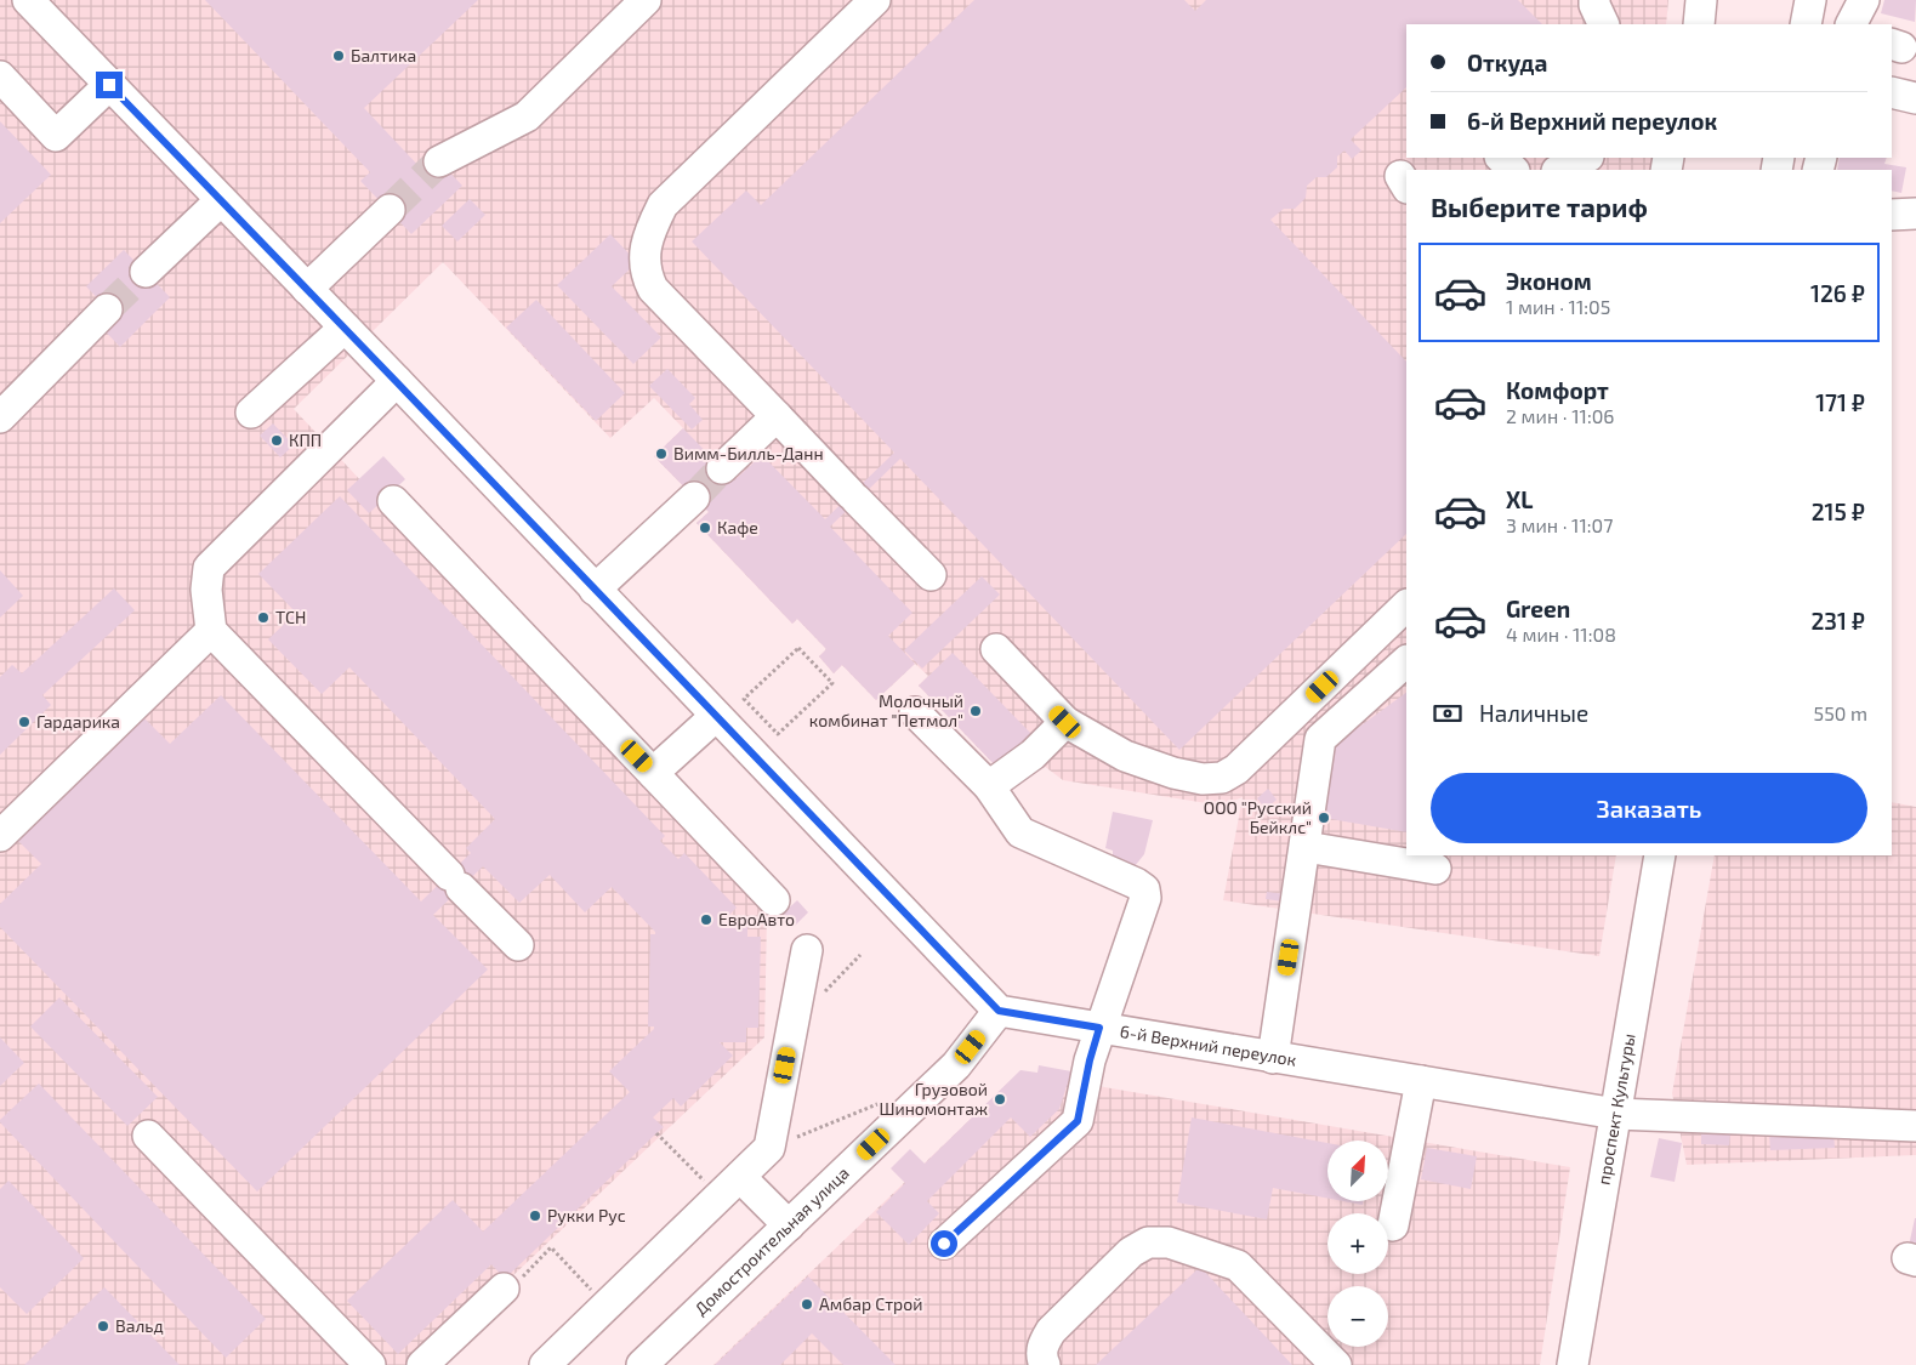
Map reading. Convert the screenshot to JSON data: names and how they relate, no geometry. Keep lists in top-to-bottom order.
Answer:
{
  "streets": {
    "street": ["6-й Верхний переулок", "проспект Культуры", "Домостроительная улица"]
  },
  "crossings": [
    ["6-й Верхний переулок", "проспект Культуры"],
    ["6-й Верхний переулок", "Домостроительная улица"]
  ],
  "places": [
    "Балтика",
    "КПП",
    "Вимм-Билль-Данн",
    "Кафе",
    "ТСН",
    "Молочный комбинат \"Петмол\"",
    "Гардарика",
    "ООО \"Русский Бейклс\"",
    "ЕвроАвто",
    "Грузовой Шиномонтаж",
    "Рукки Рус",
    "Амбар Строй",
    "Вальд"
  ],
  "north": "top right",
  "page": {
    "banner": ["Откуда", "6-й Верхний переулок"],
    "heading": "Выберите тариф",
    "list": [
      {
        "name": "Эконом",
        "note": "1 мин · 11:05",
        "value": "126 ₽"
      },
      {
        "name": "Комфорт",
        "note": "2 мин · 11:06",
        "value": "171 ₽"
      },
      {
        "name": "XL",
        "note": "3 мин · 11:07",
        "value": "215 ₽"
      },
      {
        "name": "Green",
        "note": "4 мин · 11:08",
        "value": "231 ₽"
      }
    ],
    "pay": ["Наличные", "550 m"],
    "buttons": "Заказать",
    "map_buttons": ["+", "−"]
  }
}
